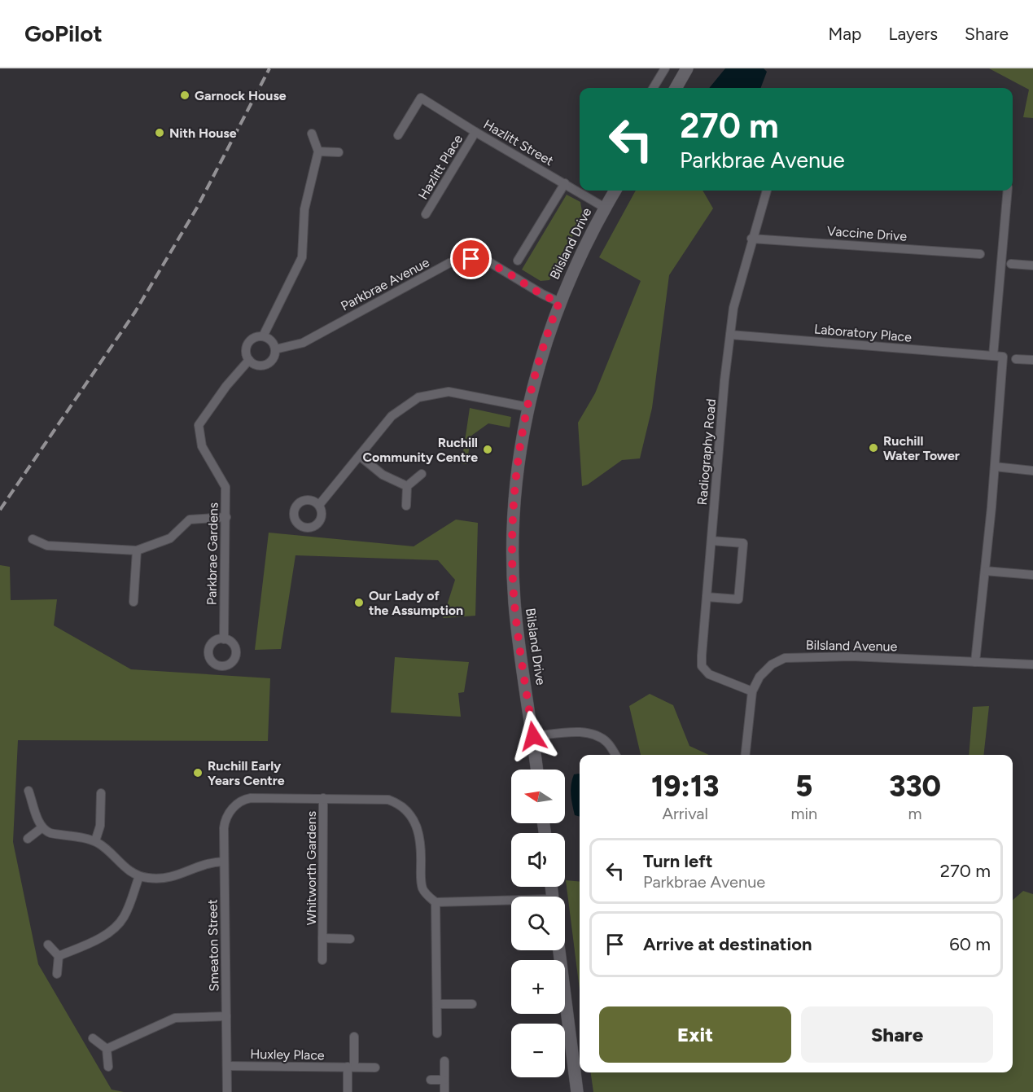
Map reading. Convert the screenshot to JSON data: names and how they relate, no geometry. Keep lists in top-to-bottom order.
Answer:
{
  "streets": {
    "main road": ["Bilsland Drive"],
    "street": [
      "Hazlitt Street",
      "Hazlitt Place",
      "Vaccine Drive",
      "Parkbrae Avenue",
      "Laboratory Place",
      "Radiography Road",
      "Parkbrae Gardens",
      "Bilsland Avenue",
      "Whitworth Gardens",
      "Smeaton Street",
      "Huxley Place"
    ]
  },
  "crossings": [
    ["Hazlitt Street", "Hazlitt Place"],
    ["Hazlitt Street", "Bilsland Drive"],
    ["Vaccine Drive", "Radiography Road"],
    ["Bilsland Drive", "Parkbrae Avenue"],
    ["Parkbrae Avenue", "Parkbrae Gardens"],
    ["Laboratory Place", "Radiography Road"],
    ["Radiography Road", "Bilsland Avenue"],
    ["Whitworth Gardens", "Smeaton Street"],
    ["Smeaton Street", "Huxley Place"]
  ],
  "places": [
    "Garnock House",
    "Nith House",
    "Ruchill Water Tower",
    "Ruchill Community Centre",
    "Our Lady of the Assumption",
    "Ruchill Early Years Centre"
  ],
  "north": "left",
  "page": {
    "header": "GoPilot",
    "nav": ["Map", "Layers", "Share"],
    "turn": ["270 m", "Parkbrae Avenue"],
    "eta": [
      "19:13",
      "Arrival",
      "5",
      "min",
      "330",
      "m"
    ],
    "map_buttons": ["+", "−"],
    "list": [
      {
        "name": "Turn left",
        "note": "Parkbrae Avenue",
        "value": "270 m"
      },
      {
        "name": "Arrive at destination",
        "value": "60 m"
      }
    ],
    "buttons": ["Exit", "Share"]
  }
}
